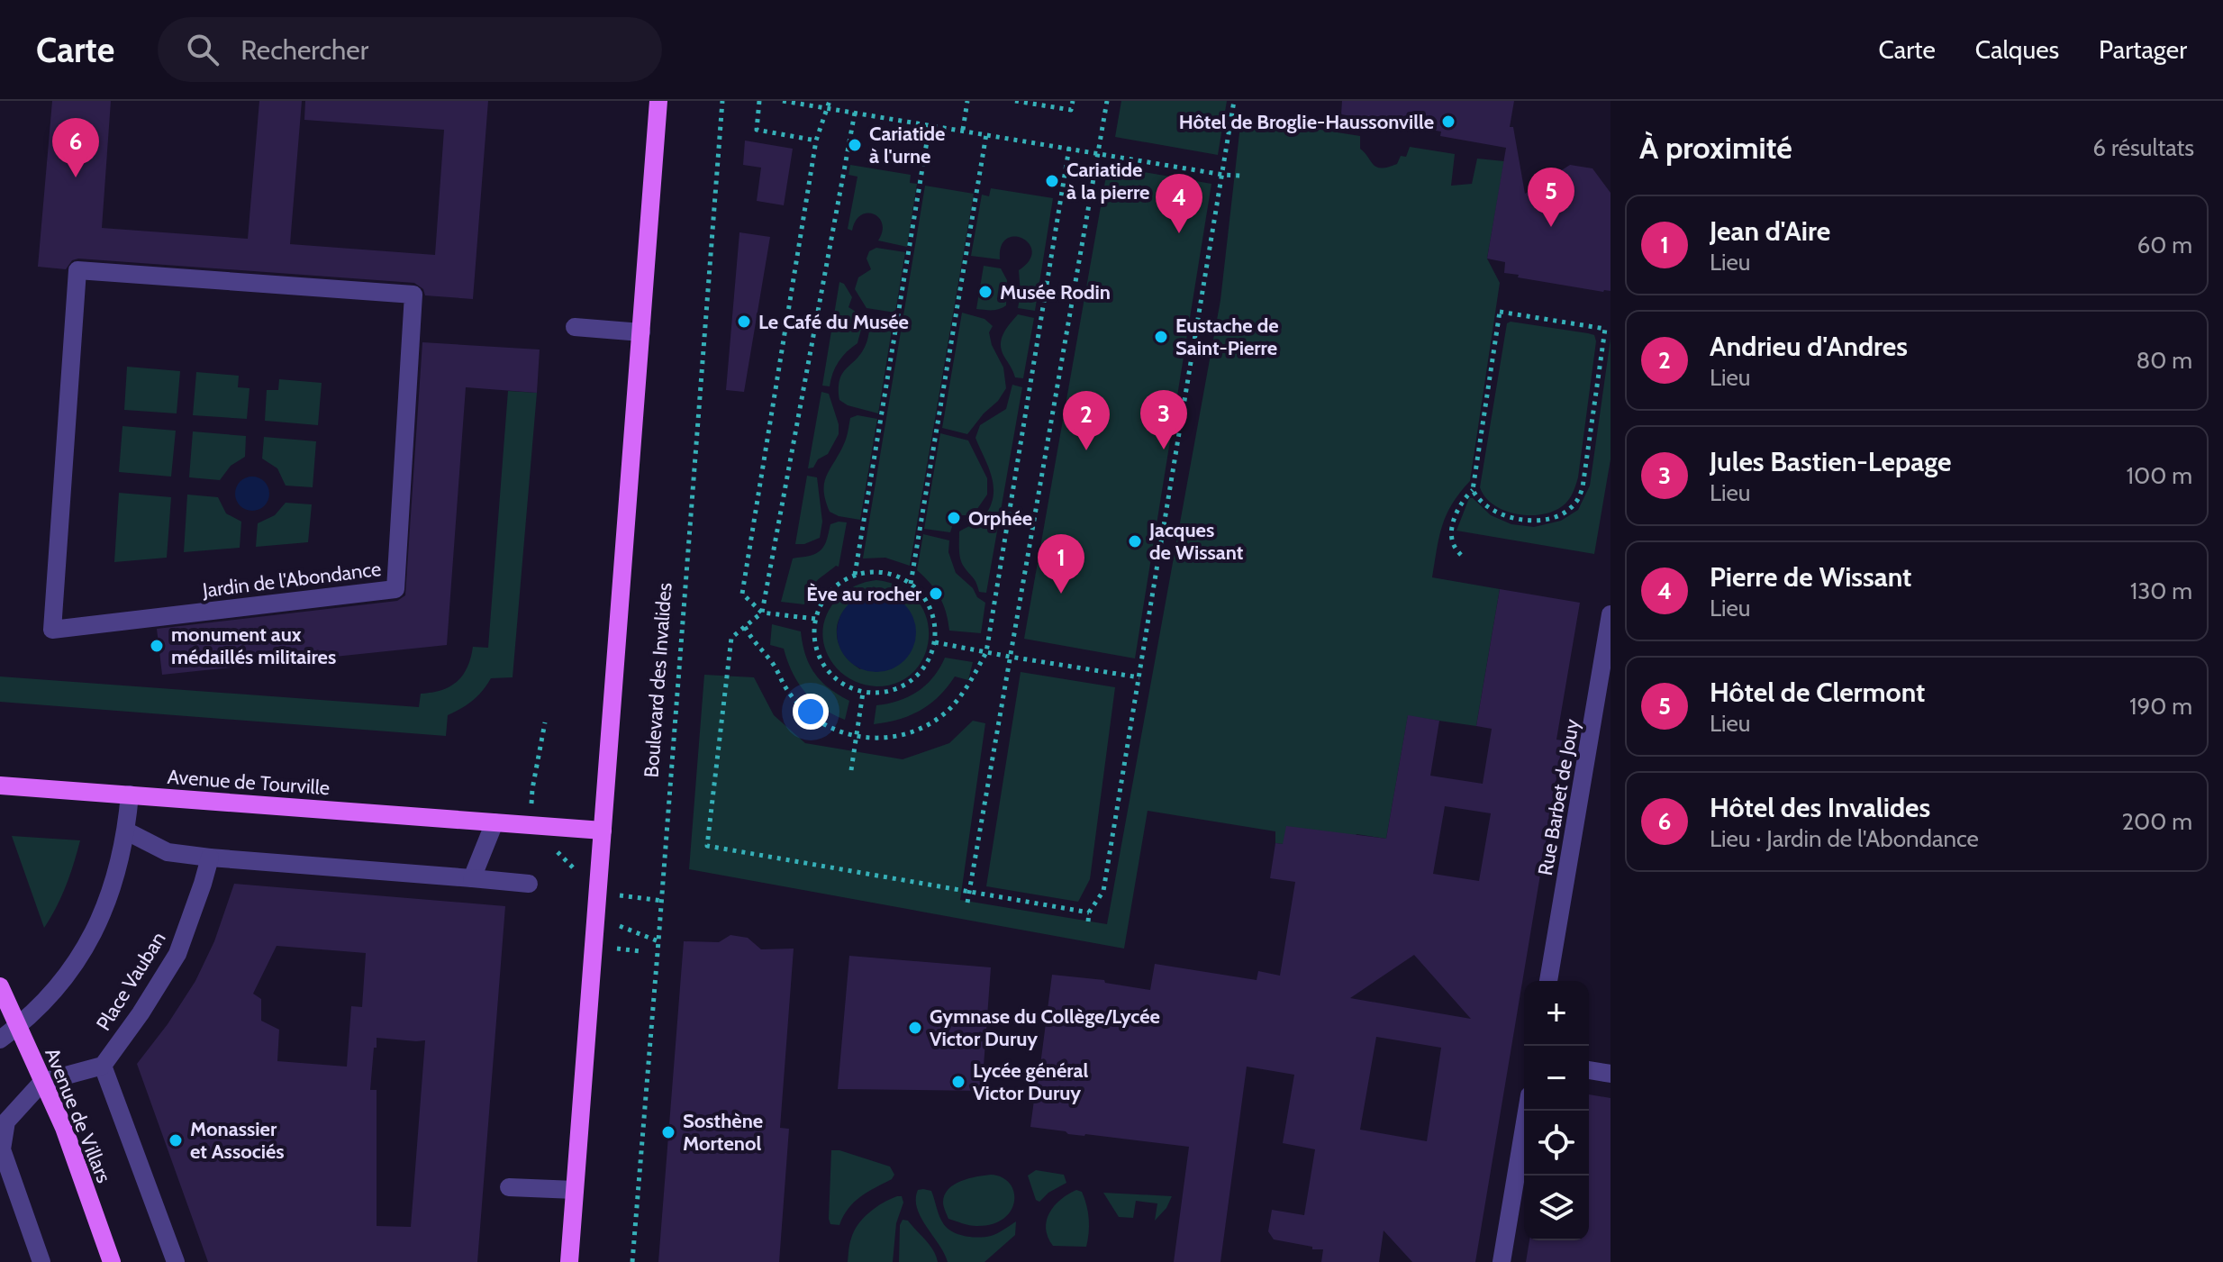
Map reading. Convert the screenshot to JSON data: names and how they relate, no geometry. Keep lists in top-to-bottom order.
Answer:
{
  "streets": {
    "main road": ["Avenue de Tourville", "Avenue de Villars"],
    "street": ["Jardin de l'Abondance", "Rue Barbet de Jouy", "Place Vauban"],
    "path": ["Boulevard des Invalides"]
  },
  "places": [
    "Hôtel de Broglie-Haussonville",
    "Cariatide à l'urne",
    "Cariatide à la pierre",
    "Musée Rodin",
    "Le Café du Musée",
    "Eustache de Saint-Pierre",
    "Orphée",
    "Jacques de Wissant",
    "Ève au rocher",
    "monument aux médaillés militaires",
    "Gymnase du Collège/Lycée Victor Duruy",
    "Lycée général Victor Duruy",
    "Sosthène Mortenol",
    "Monassier et Associés"
  ],
  "page": {
    "header": "Carte",
    "search": "Rechercher",
    "nav": ["Carte", "Calques", "Partager"],
    "heading": ["À proximité", "6 résultats"],
    "pins": [
      "6",
      "5",
      "4",
      "3",
      "2",
      "1"
    ],
    "list": [
      {
        "mark": "1",
        "name": "Jean d'Aire",
        "note": "Lieu",
        "value": "60 m"
      },
      {
        "mark": "2",
        "name": "Andrieu d'Andres",
        "note": "Lieu",
        "value": "80 m"
      },
      {
        "mark": "3",
        "name": "Jules Bastien-Lepage",
        "note": "Lieu",
        "value": "100 m"
      },
      {
        "mark": "4",
        "name": "Pierre de Wissant",
        "note": "Lieu",
        "value": "130 m"
      },
      {
        "mark": "5",
        "name": "Hôtel de Clermont",
        "note": "Lieu",
        "value": "190 m"
      },
      {
        "mark": "6",
        "name": "Hôtel des Invalides",
        "note": "Lieu · Jardin de l'Abondance",
        "value": "200 m"
      }
    ],
    "map_buttons": ["+", "−"]
  }
}
